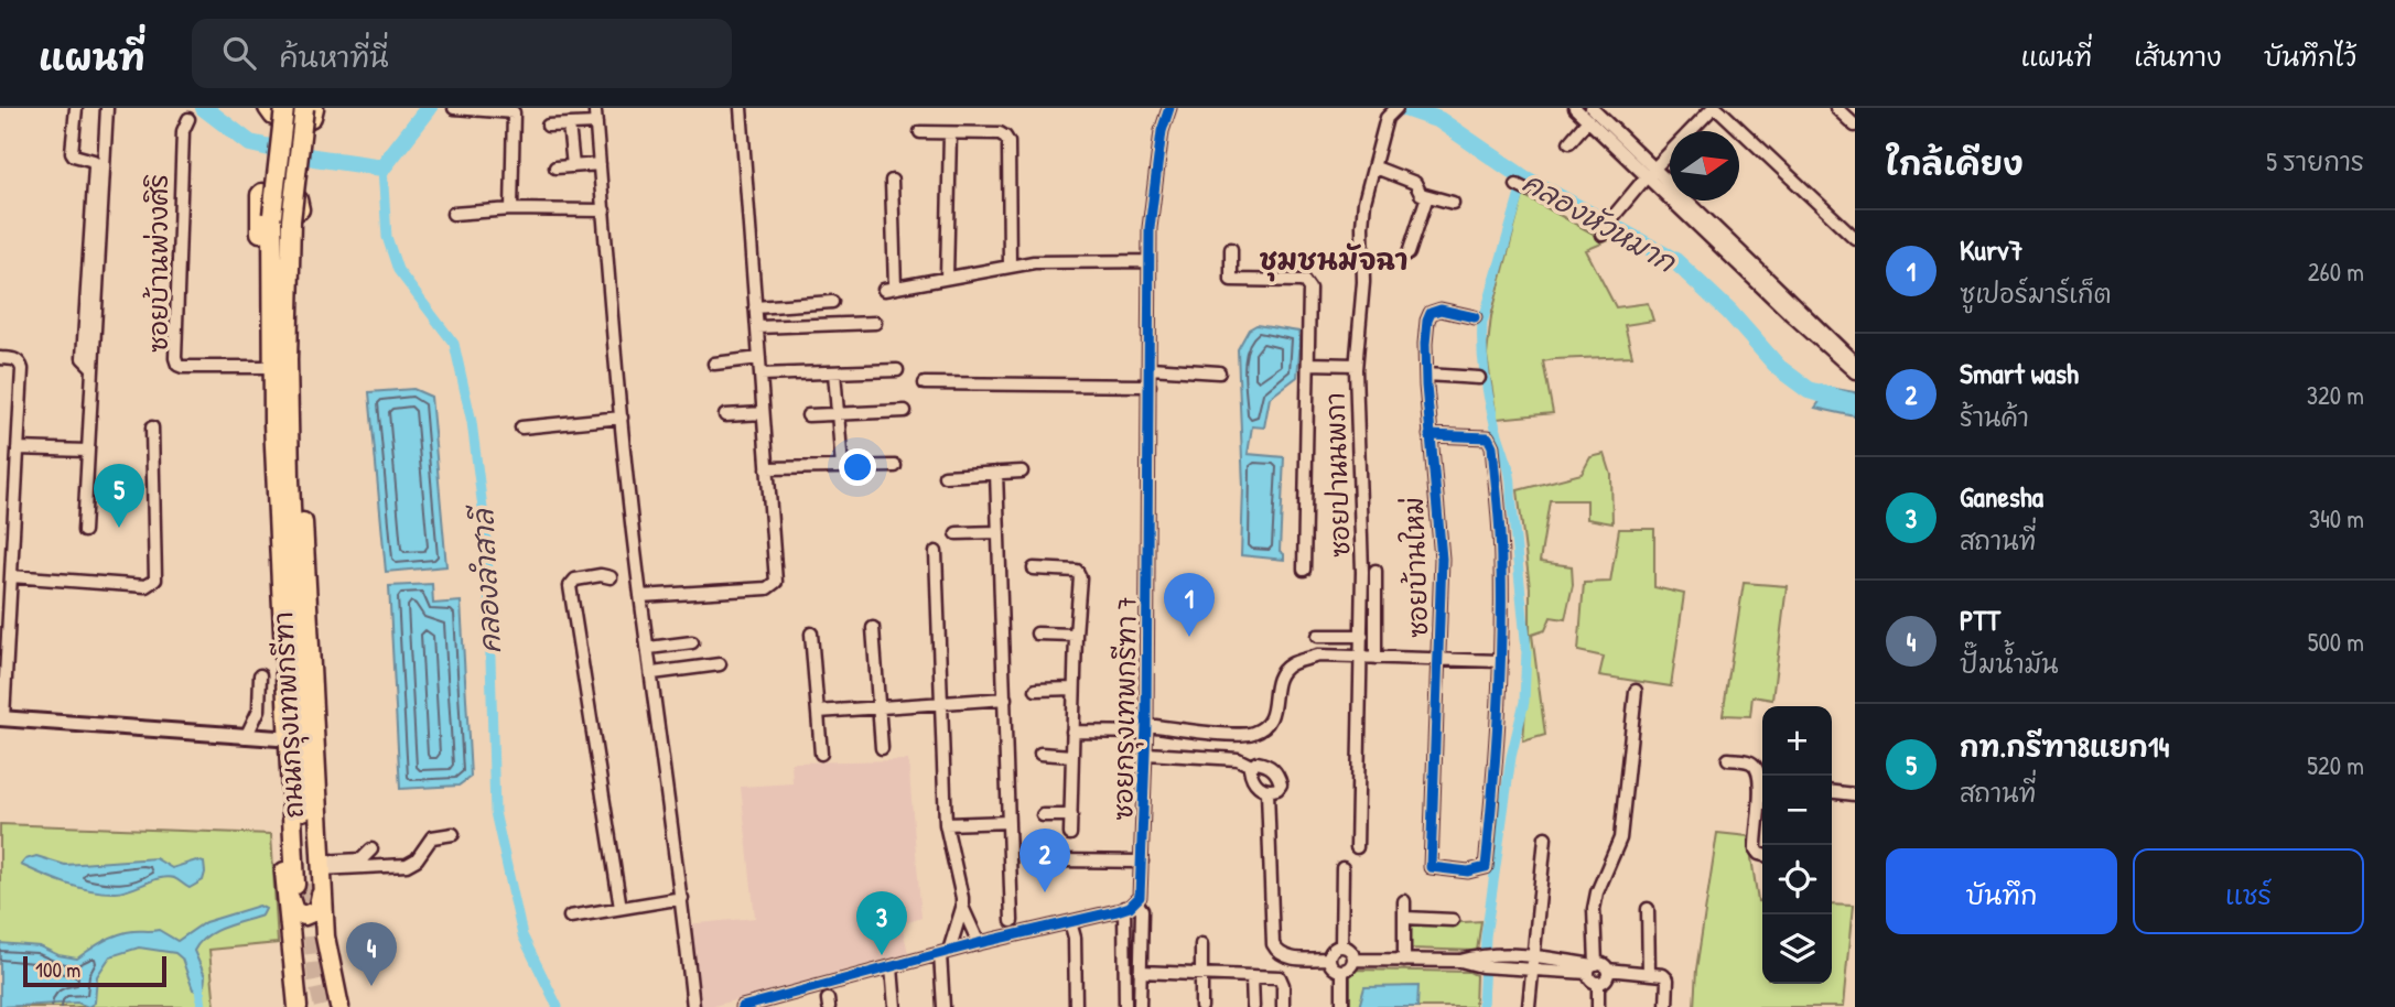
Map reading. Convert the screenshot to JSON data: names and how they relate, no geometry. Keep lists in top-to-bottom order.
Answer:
{
  "streets": {
    "main road": ["ถนนกรุงเทพกรีฑา"],
    "street": [
      "ซอยบ้านพ่วงศิริ",
      "ซอยปานนพภา",
      "ซอยบ้านใหม่",
      "ซอยกรุงเทพกรีฑา 7"
    ]
  },
  "crossings": [
    ["ซอยบ้านพ่วงศิริ", "ถนนกรุงเทพกรีฑา"],
    ["ซอยปานนพภา", "ซอยบ้านใหม่"],
    ["ซอยบ้านใหม่", "ซอยกรุงเทพกรีฑา 7"]
  ],
  "districts": ["ชุมชนมัจฉา"],
  "water": ["คลองหัวหมาก", "คลองลำสาลี"],
  "scale_bar": "100 m",
  "north": "right",
  "page": {
    "header": "แผนที่",
    "search": "ค้นหาที่นี่",
    "nav": ["แผนที่", "เส้นทาง", "บันทึกไว้"],
    "heading": ["ใกล้เคียง", "5 รายการ"],
    "list": [
      {
        "mark": "1",
        "name": "Kurv7",
        "note": "ซูเปอร์มาร์เก็ต",
        "value": "260 m"
      },
      {
        "mark": "2",
        "name": "Smart wash",
        "note": "ร้านค้า",
        "value": "320 m"
      },
      {
        "mark": "3",
        "name": "Ganesha",
        "note": "สถานที่",
        "value": "340 m"
      },
      {
        "mark": "4",
        "name": "PTT",
        "note": "ปั๊มน้ำมัน",
        "value": "500 m"
      },
      {
        "mark": "5",
        "name": "กท.กรีฑา8แยก14",
        "note": "สถานที่",
        "value": "520 m"
      }
    ],
    "pins": [
      "5",
      "1",
      "2",
      "3",
      "4"
    ],
    "map_buttons": ["+", "−"],
    "buttons": ["บันทึก", "แชร์"],
    "scale": "100 m"
  }
}
